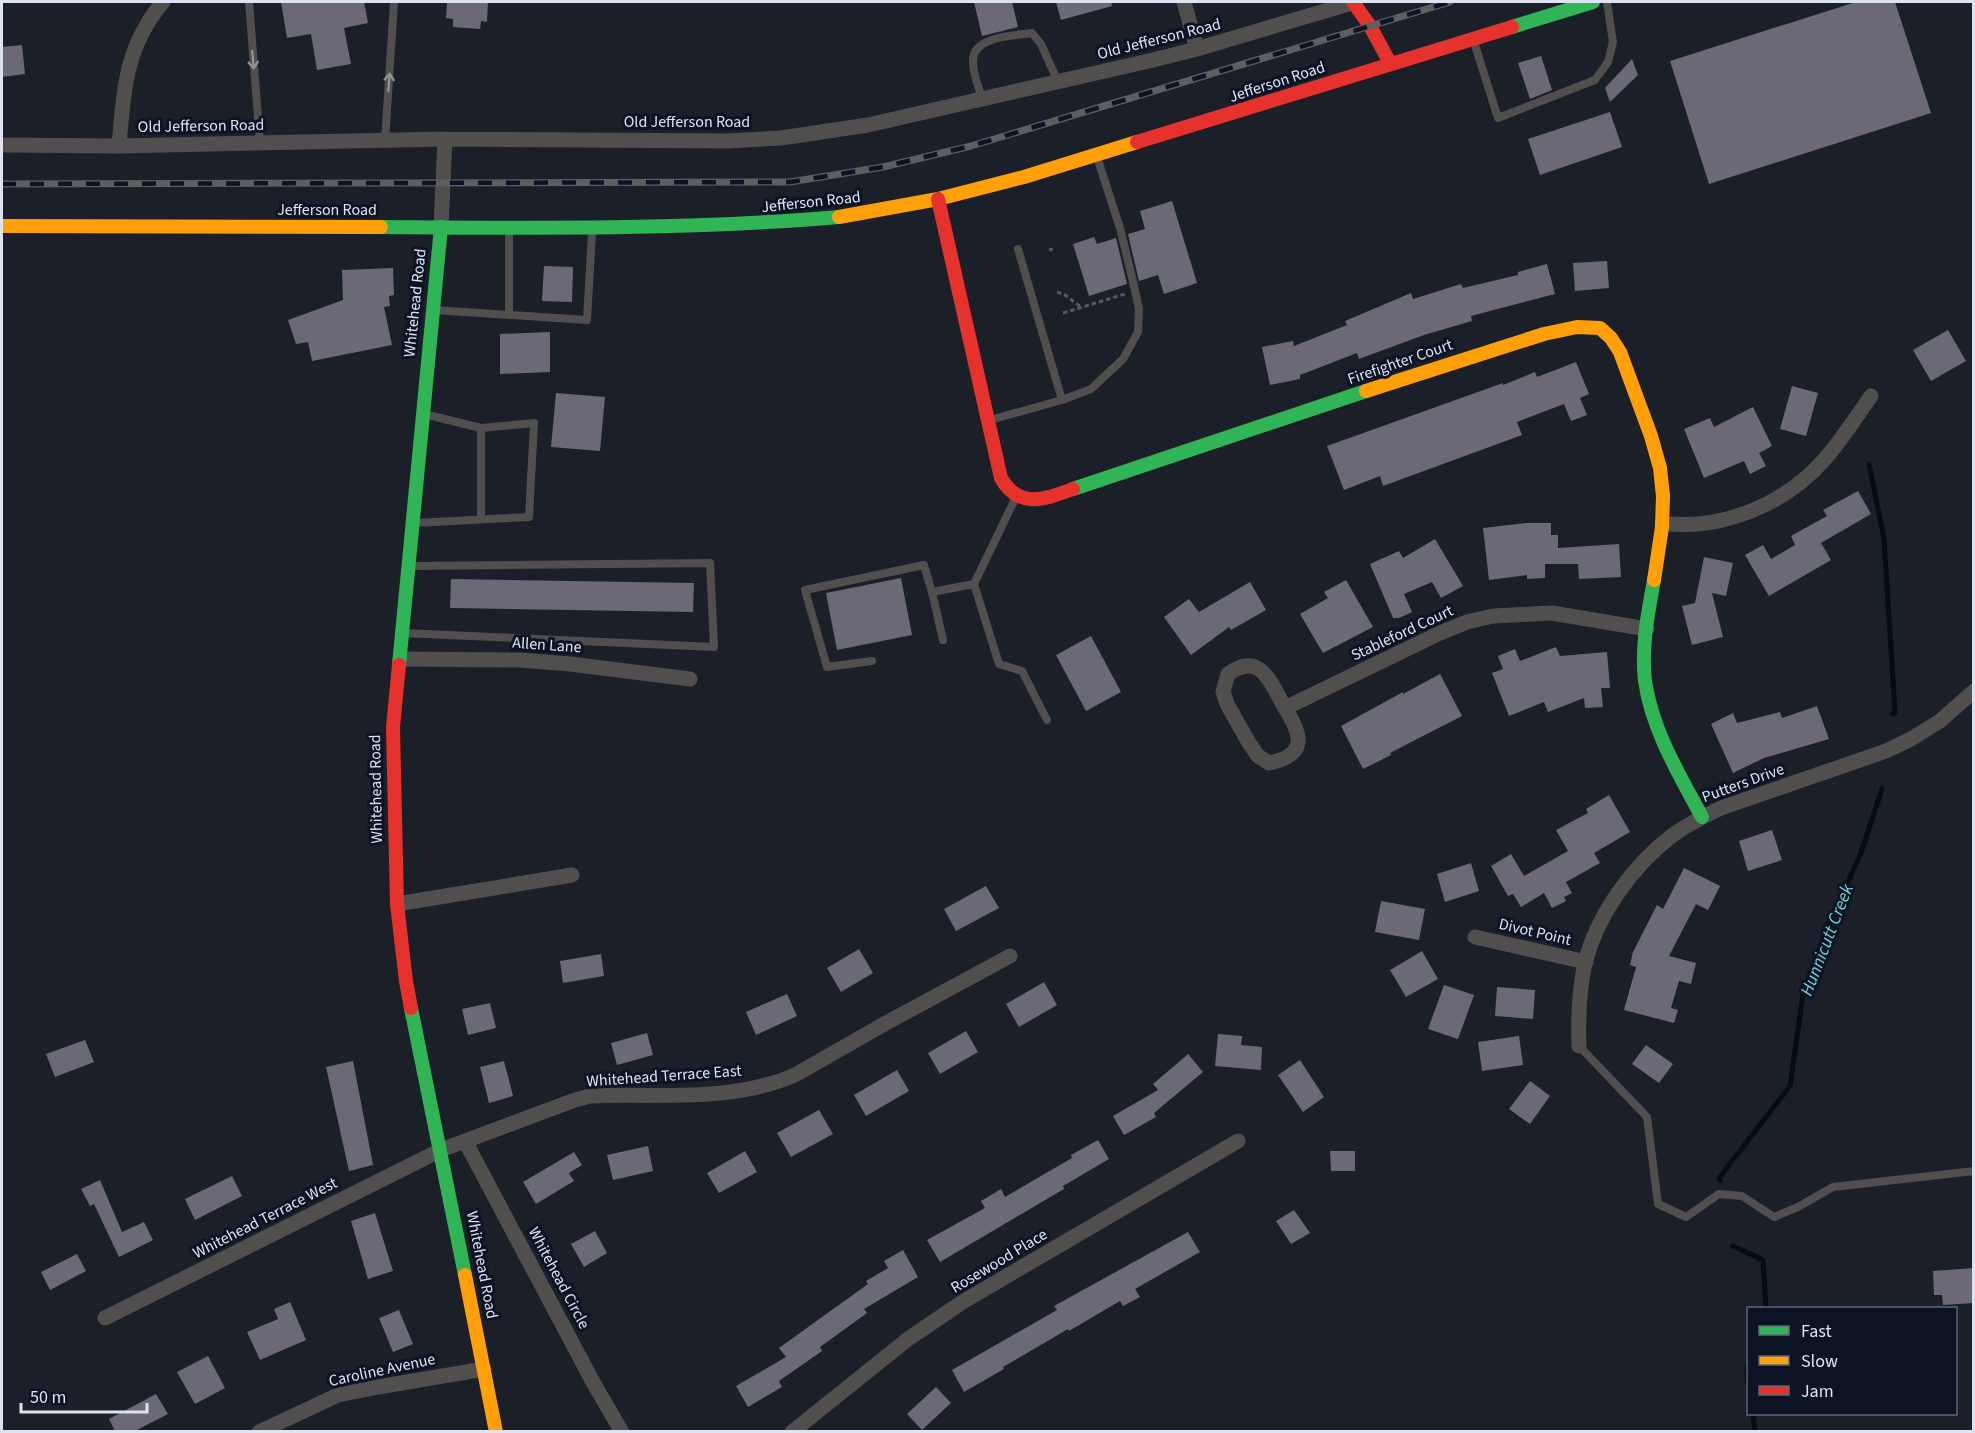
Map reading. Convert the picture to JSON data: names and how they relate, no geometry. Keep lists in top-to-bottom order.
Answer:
{
  "streets": {
    "main road": ["Jefferson Road", "Whitehead Road", "Firefighter Court"],
    "street": [
      "Old Jefferson Road",
      "Stableford Court",
      "Allen Lane",
      "Putters Drive",
      "Divot Point",
      "Whitehead Terrace East",
      "Whitehead Terrace West",
      "Rosewood Place",
      "Whitehead Circle",
      "Caroline Avenue"
    ]
  },
  "crossings": [
    ["Old Jefferson Road", "Whitehead Road"],
    ["Jefferson Road", "Whitehead Road"],
    ["Whitehead Road", "Allen Lane"],
    ["Whitehead Road", "Whitehead Terrace East"],
    ["Whitehead Road", "Whitehead Terrace West"],
    ["Whitehead Road", "Caroline Avenue"],
    ["Firefighter Court", "Stableford Court"],
    ["Firefighter Court", "Putters Drive"],
    ["Putters Drive", "Divot Point"],
    ["Whitehead Terrace East", "Whitehead Terrace West"],
    ["Whitehead Terrace East", "Whitehead Circle"]
  ],
  "water": ["Hunnicutt Creek"],
  "legend": ["Fast", "Slow", "Jam"],
  "scale_bar": "50 m"
}
